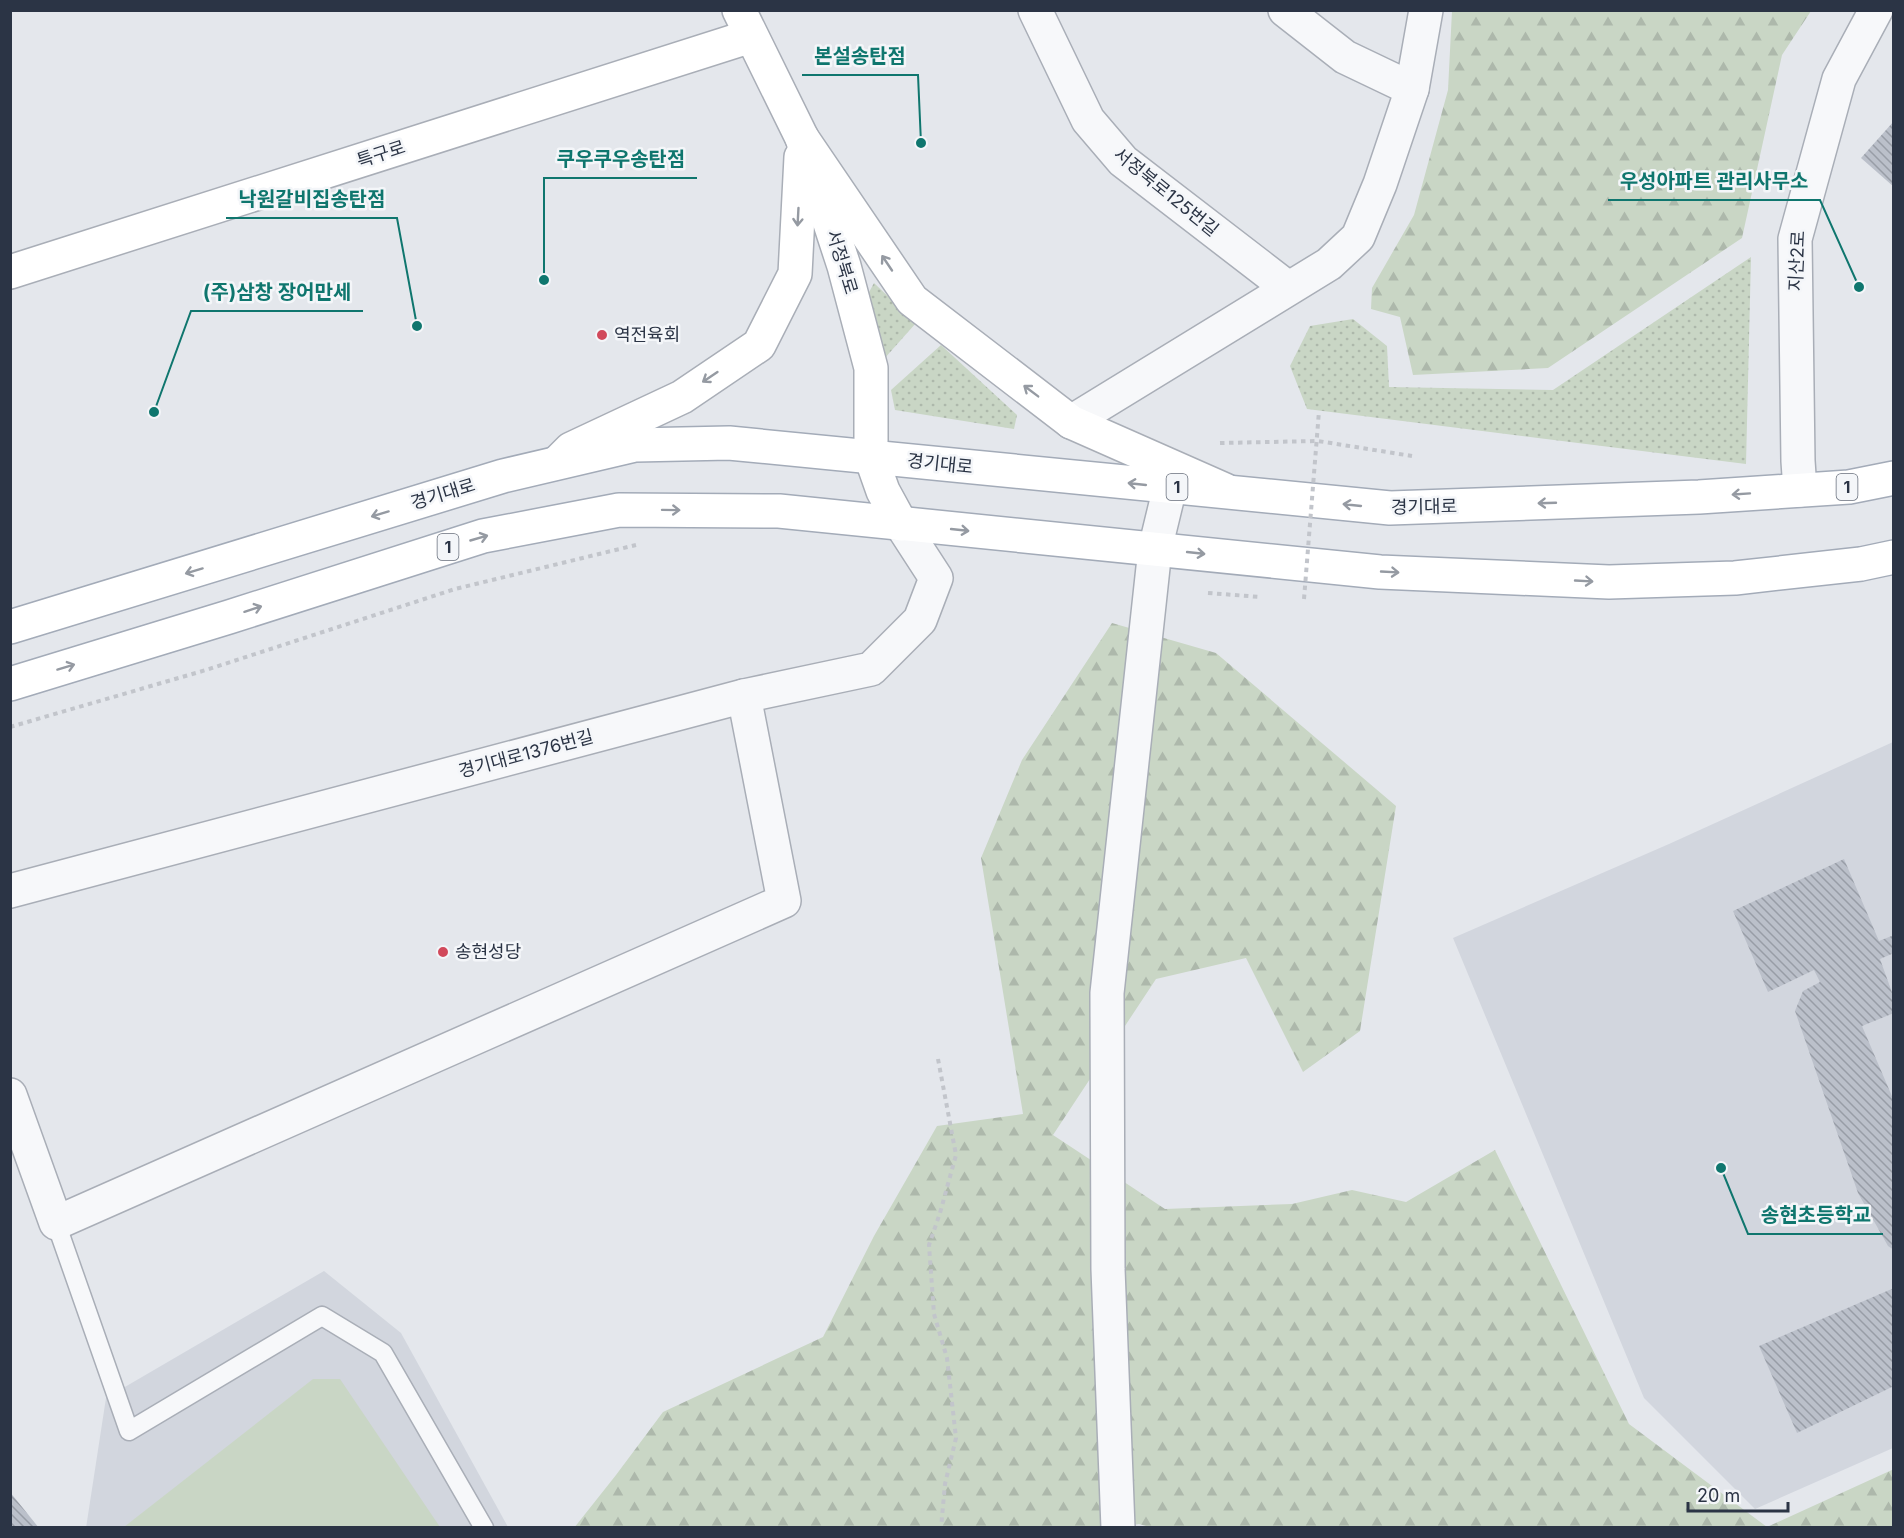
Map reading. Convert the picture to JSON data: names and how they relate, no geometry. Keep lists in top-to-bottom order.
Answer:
{
  "streets": {
    "main road": [
      "특구로",
      "서정북로",
      "경기대로",
      "1"
    ],
    "street": ["서정북로125번길", "지산2로", "경기대로1376번길"]
  },
  "crossings": [
    ["특구로", "서정북로"],
    ["지산2로", "경기대로"],
    ["서정북로", "경기대로"],
    ["서정북로", "1"],
    ["서정북로", "경기대로1376번길"],
    ["1", "경기대로1376번길"]
  ],
  "places": [
    "본설송탄점",
    "쿠우쿠우송탄점",
    "우성아파트 관리사무소",
    "낙원갈비집송탄점",
    "역전육회",
    "(주)삼창 장어만세",
    "송현성당",
    "송현초등학교"
  ],
  "scale_bar": "20 m"
}
